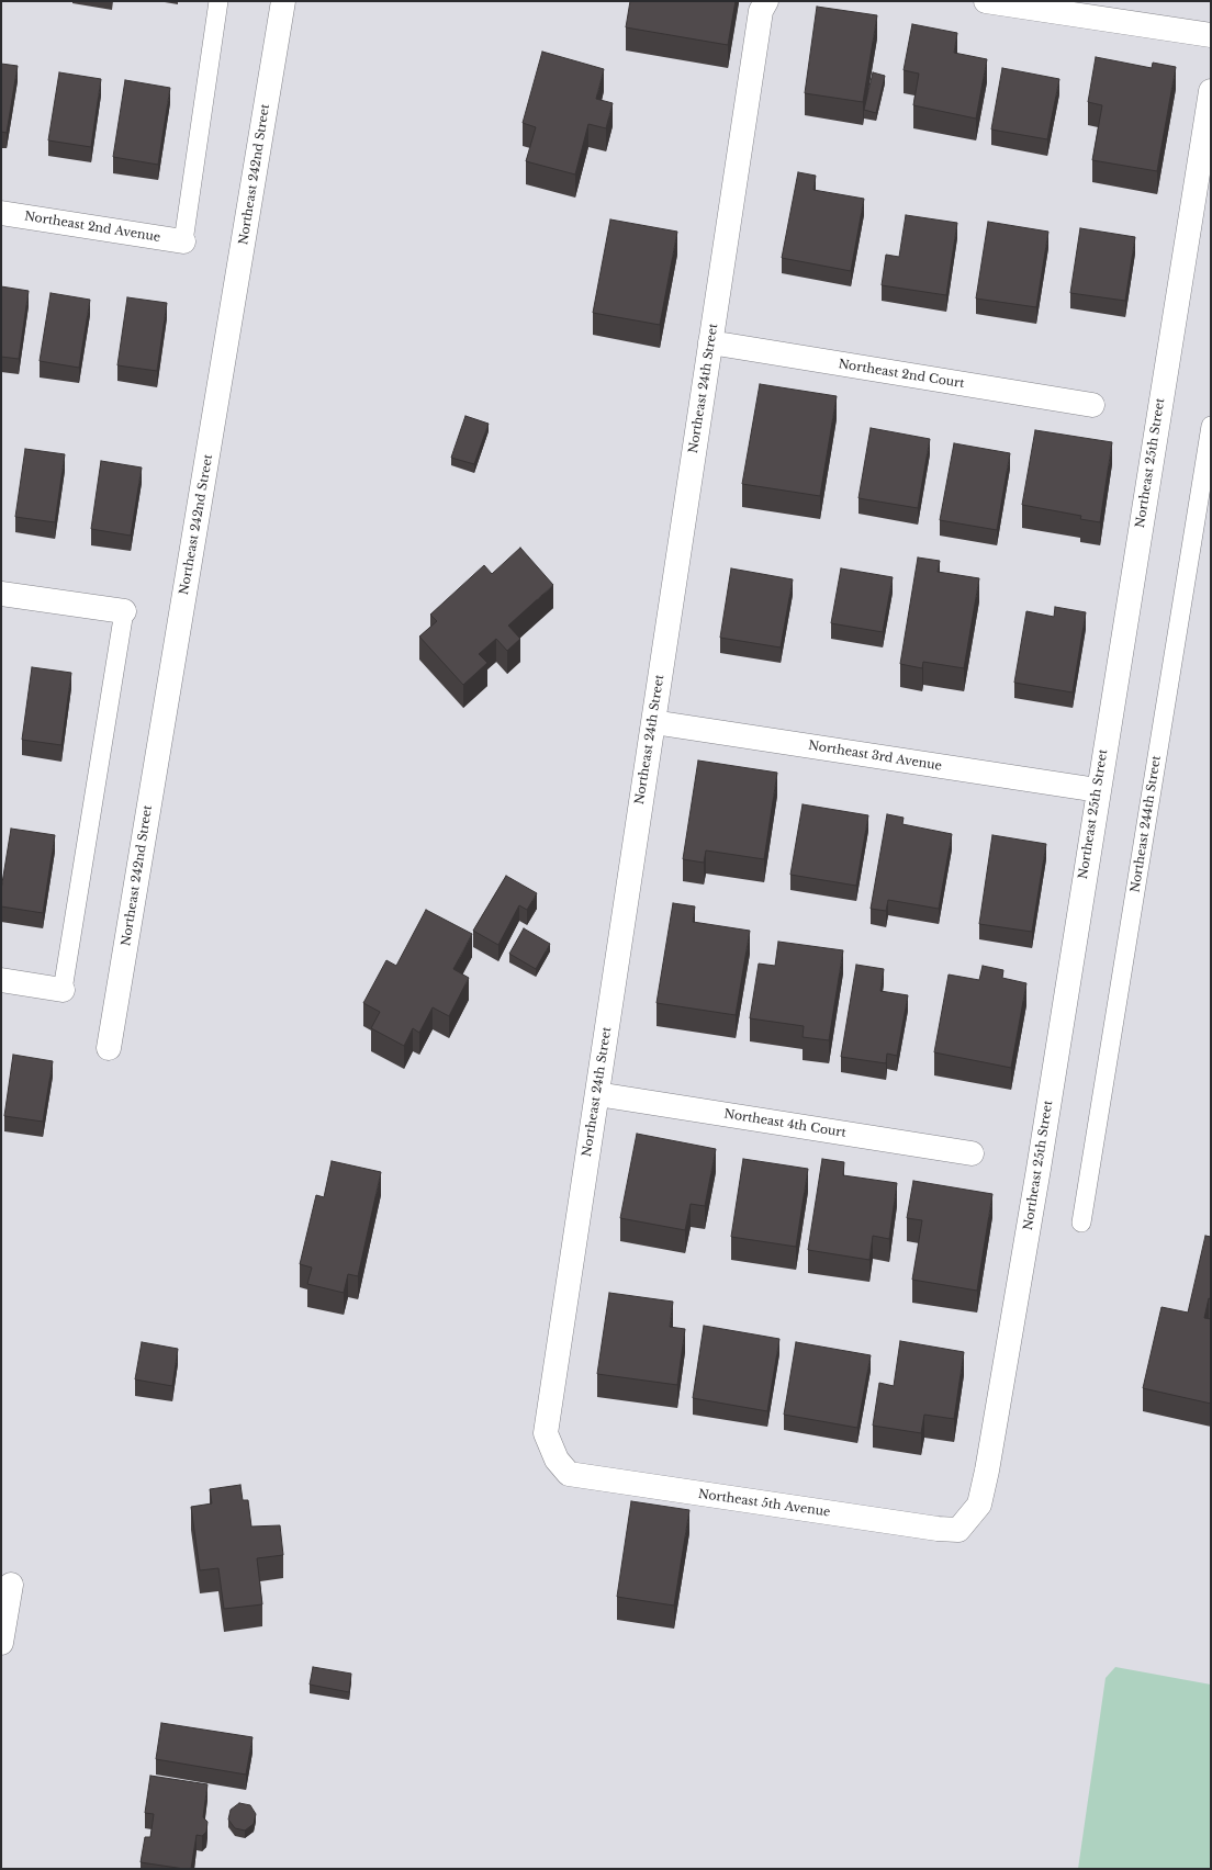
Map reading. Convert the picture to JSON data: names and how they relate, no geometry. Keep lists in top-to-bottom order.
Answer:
{
  "streets": {
    "street": [
      "Northeast 242nd Street",
      "Northeast 2nd Avenue",
      "Northeast 2nd Court",
      "Northeast 24th Street",
      "Northeast 25th Street",
      "Northeast 3rd Avenue",
      "Northeast 4th Court",
      "Northeast 5th Avenue"
    ],
    "lane": ["Northeast 244th Street"]
  },
  "crossings": [
    ["Northeast 2nd Court", "Northeast 24th Street"],
    ["Northeast 24th Street", "Northeast 3rd Avenue"],
    ["Northeast 24th Street", "Northeast 4th Court"],
    ["Northeast 24th Street", "Northeast 5th Avenue"],
    ["Northeast 25th Street", "Northeast 3rd Avenue"],
    ["Northeast 25th Street", "Northeast 5th Avenue"]
  ]
}
